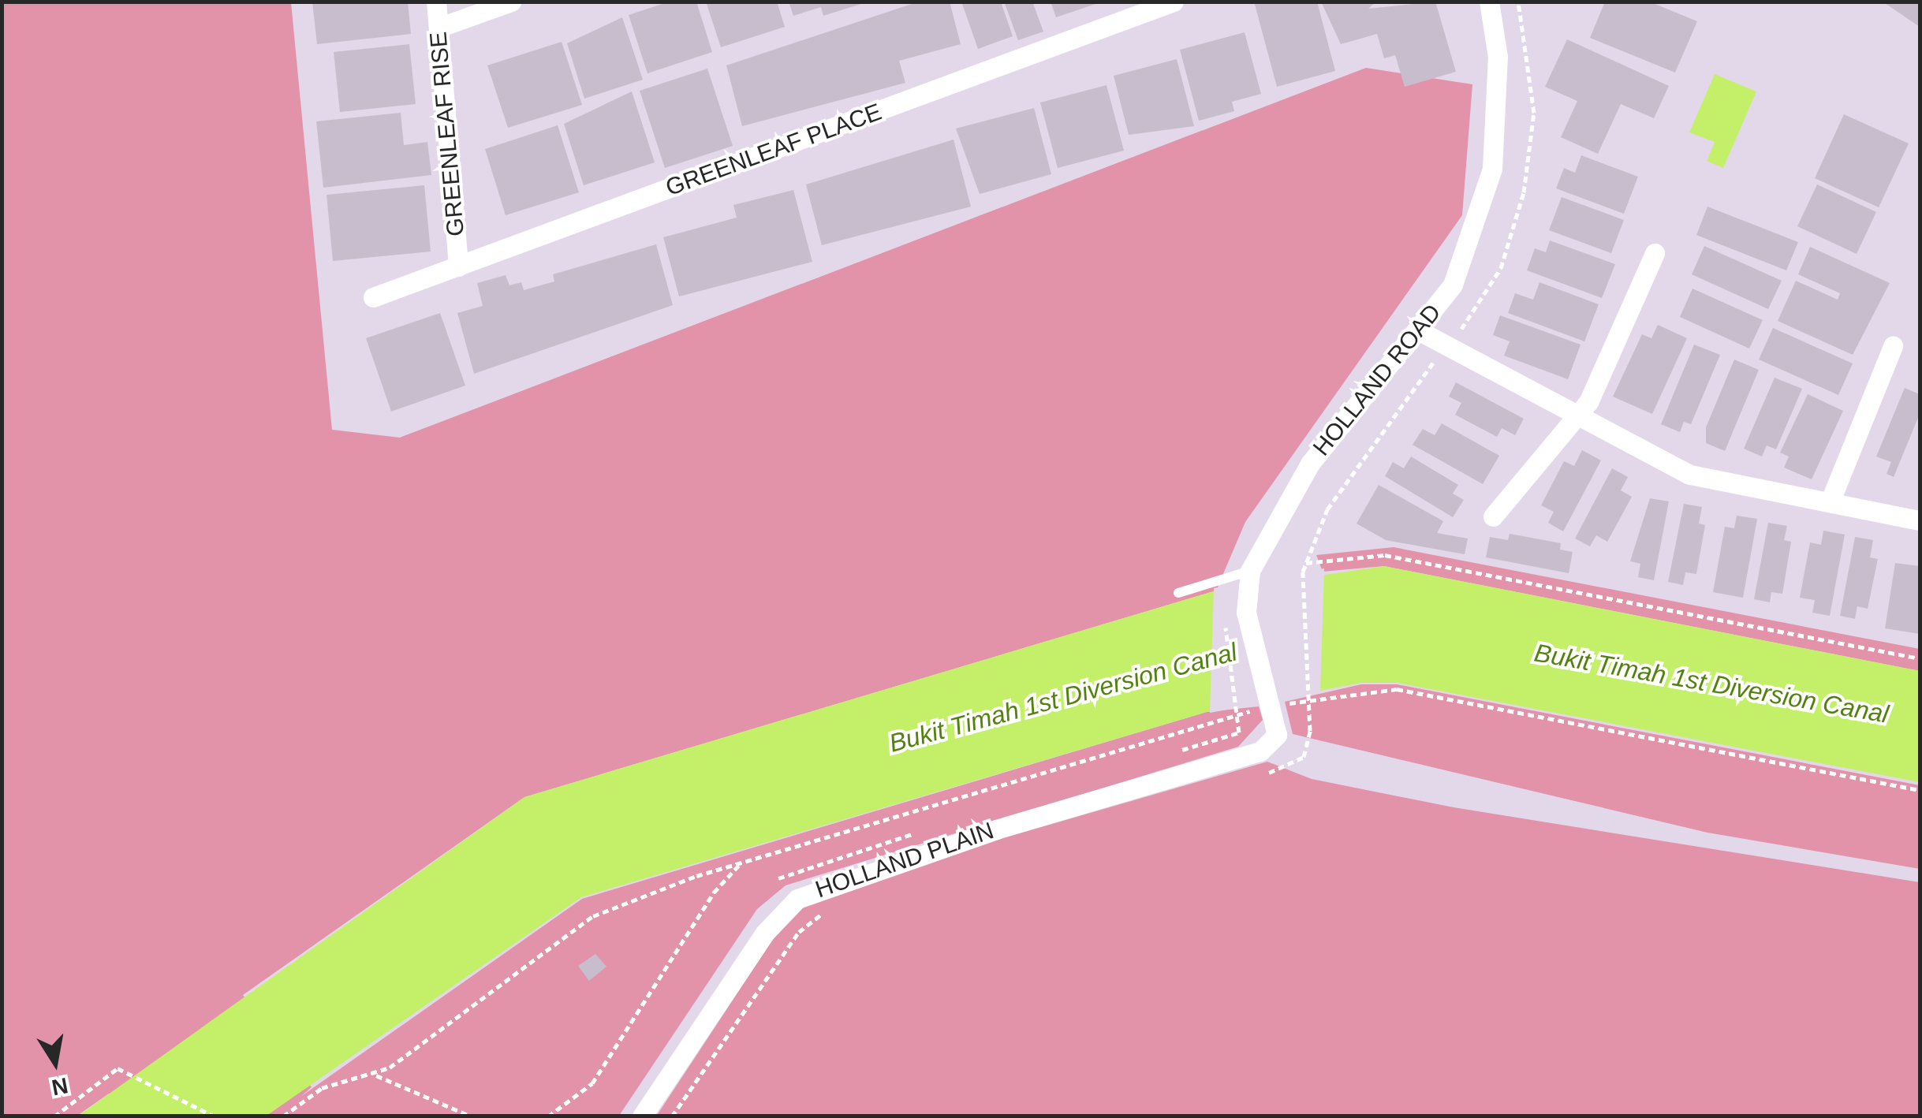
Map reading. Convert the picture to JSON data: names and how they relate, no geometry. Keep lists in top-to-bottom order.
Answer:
{
  "streets": {
    "street": [
      "GREENLEAF RISE",
      "GREENLEAF PLACE",
      "HOLLAND ROAD",
      "HOLLAND PLAIN"
    ]
  },
  "crossings": [
    ["GREENLEAF RISE", "GREENLEAF PLACE"],
    ["HOLLAND ROAD", "HOLLAND PLAIN"]
  ],
  "water": ["Bukit Timah 1st Diversion Canal"],
  "north": "bottom"
}
